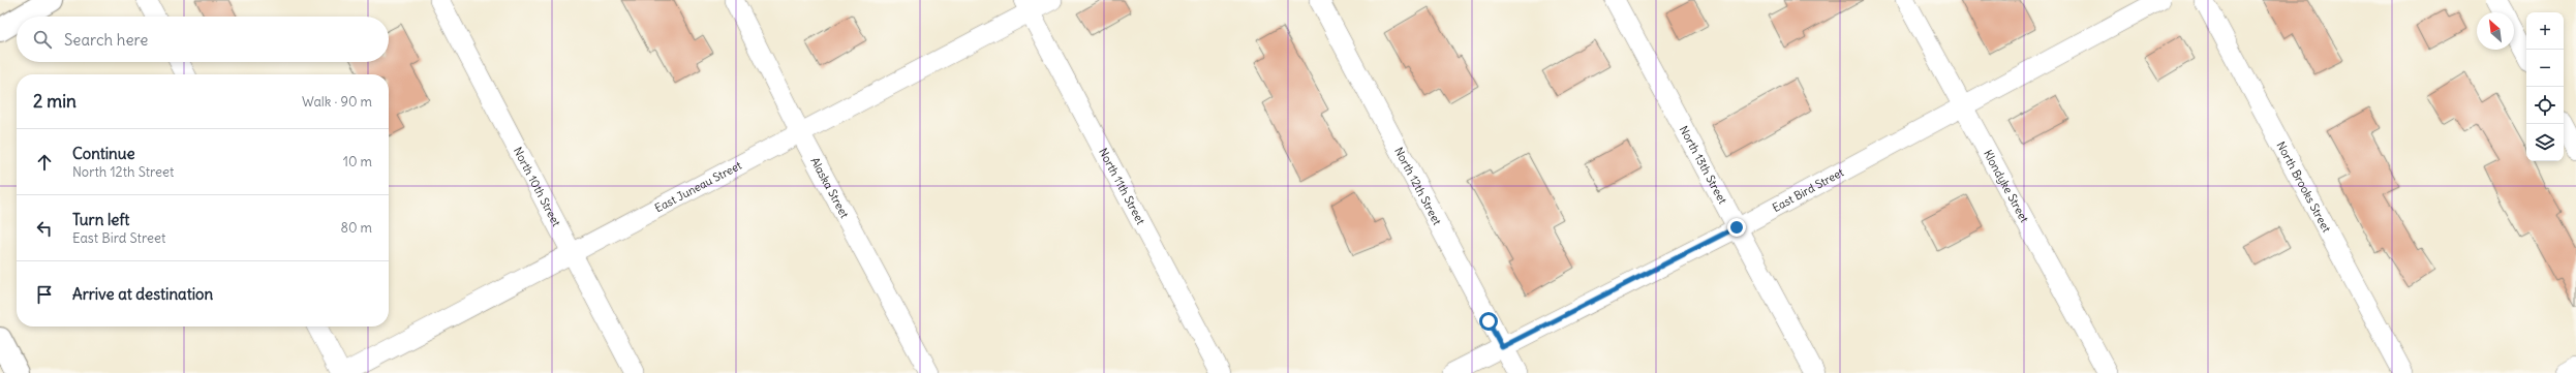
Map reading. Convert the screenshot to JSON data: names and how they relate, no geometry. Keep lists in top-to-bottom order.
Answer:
{
  "streets": {
    "street": [
      "North 13th Street",
      "North Brooks Street",
      "North 10th Street",
      "East Juneau Street",
      "Alaska Street",
      "North 11th Street",
      "North 12th Street",
      "Klondyke Street",
      "East Bird Street"
    ]
  },
  "crossings": [
    ["North 13th Street", "East Bird Street"],
    ["North 10th Street", "East Juneau Street"],
    ["East Juneau Street", "Alaska Street"],
    ["East Juneau Street", "North 11th Street"],
    ["North 12th Street", "East Bird Street"],
    ["Klondyke Street", "East Bird Street"]
  ],
  "north": "top left",
  "page": {
    "map_buttons": ["+", "−"],
    "search": "Search here",
    "heading": ["2 min", "Walk · 90 m"],
    "list": [
      ["Continue", "North 12th Street", "10 m"],
      ["Turn left", "East Bird Street", "80 m"],
      "Arrive at destination"
    ]
  }
}
